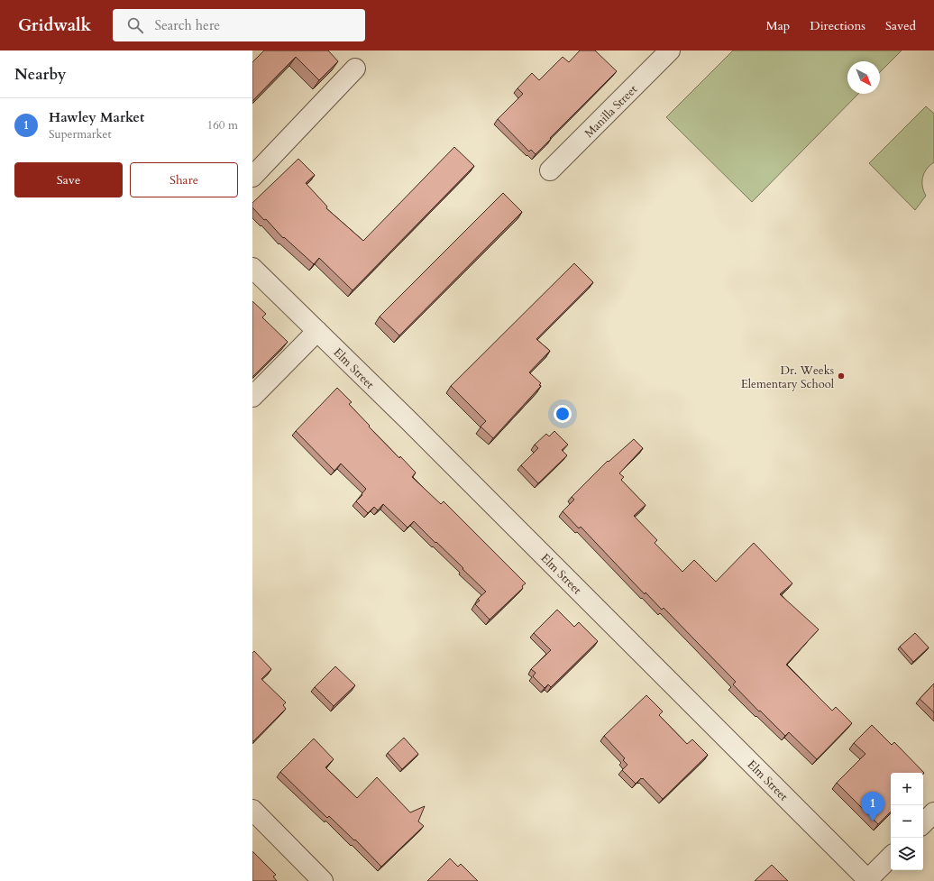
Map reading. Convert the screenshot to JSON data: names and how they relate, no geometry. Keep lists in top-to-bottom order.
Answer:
{
  "streets": {
    "street": ["Manilla Street", "Elm Street"]
  },
  "places": ["Dr. Weeks Elementary School"],
  "north": "bottom right",
  "page": {
    "header": "Gridwalk",
    "search": "Search here",
    "nav": ["Map", "Directions", "Saved"],
    "heading": "Nearby",
    "list": [
      {
        "mark": "1",
        "name": "Hawley Market",
        "note": "Supermarket",
        "value": "160 m"
      }
    ],
    "buttons": ["Save", "Share"],
    "map_buttons": ["+", "−"],
    "pins": "1"
  }
}
